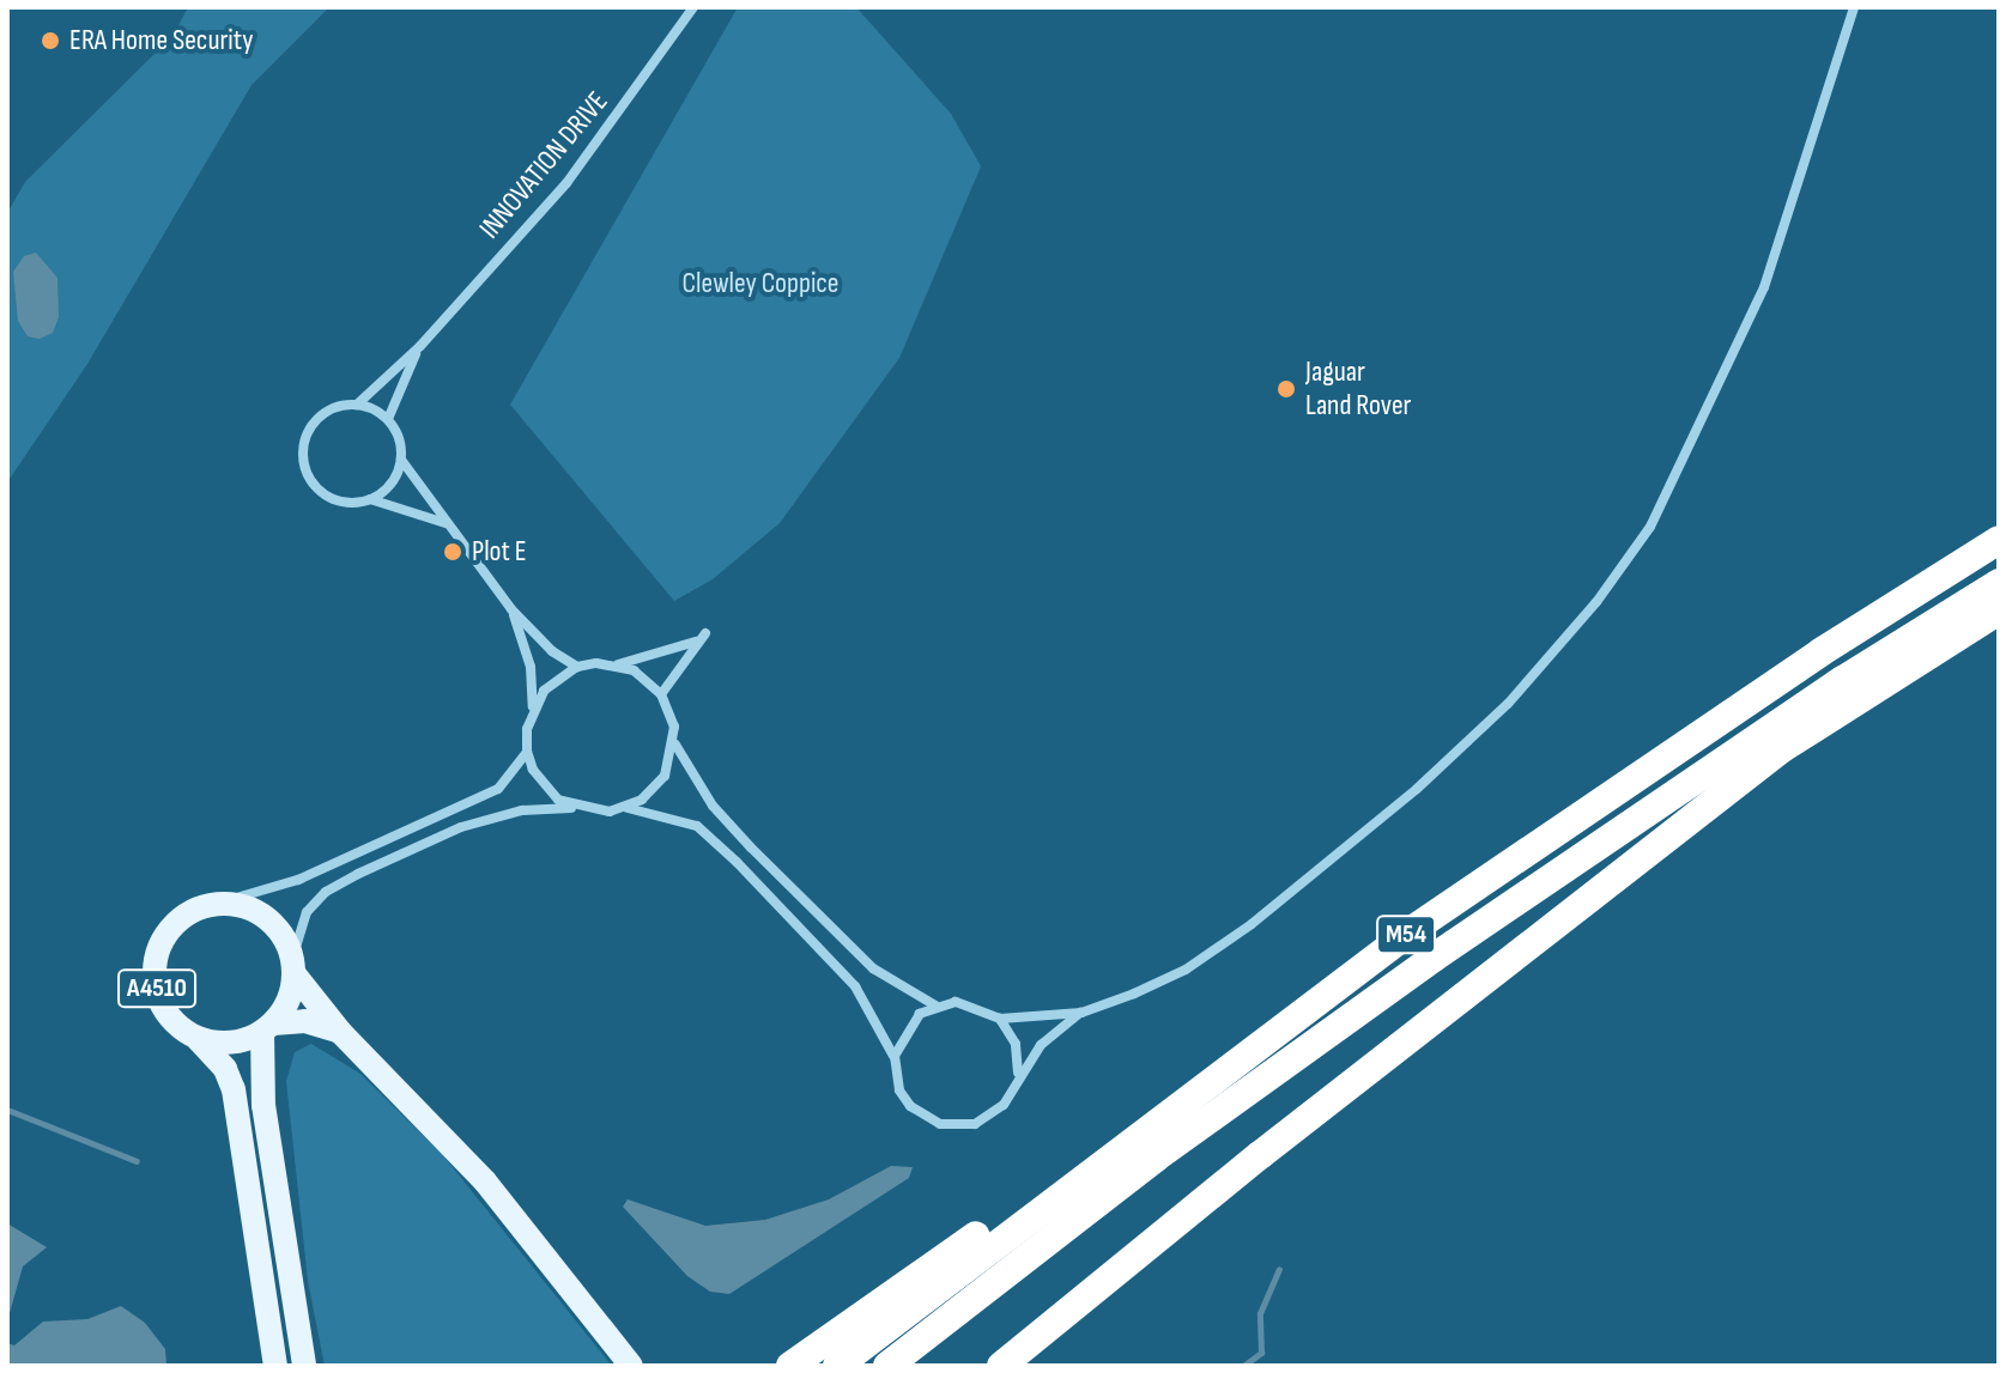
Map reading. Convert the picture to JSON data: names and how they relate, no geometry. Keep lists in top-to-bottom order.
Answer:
{
  "streets": {
    "highway": ["M54"],
    "main road": ["A4510"],
    "street": ["INNOVATION DRIVE"]
  },
  "parks": ["Clewley Coppice"],
  "places": ["ERA Home Security", "Jaguar Land Rover", "Plot E"]
}
